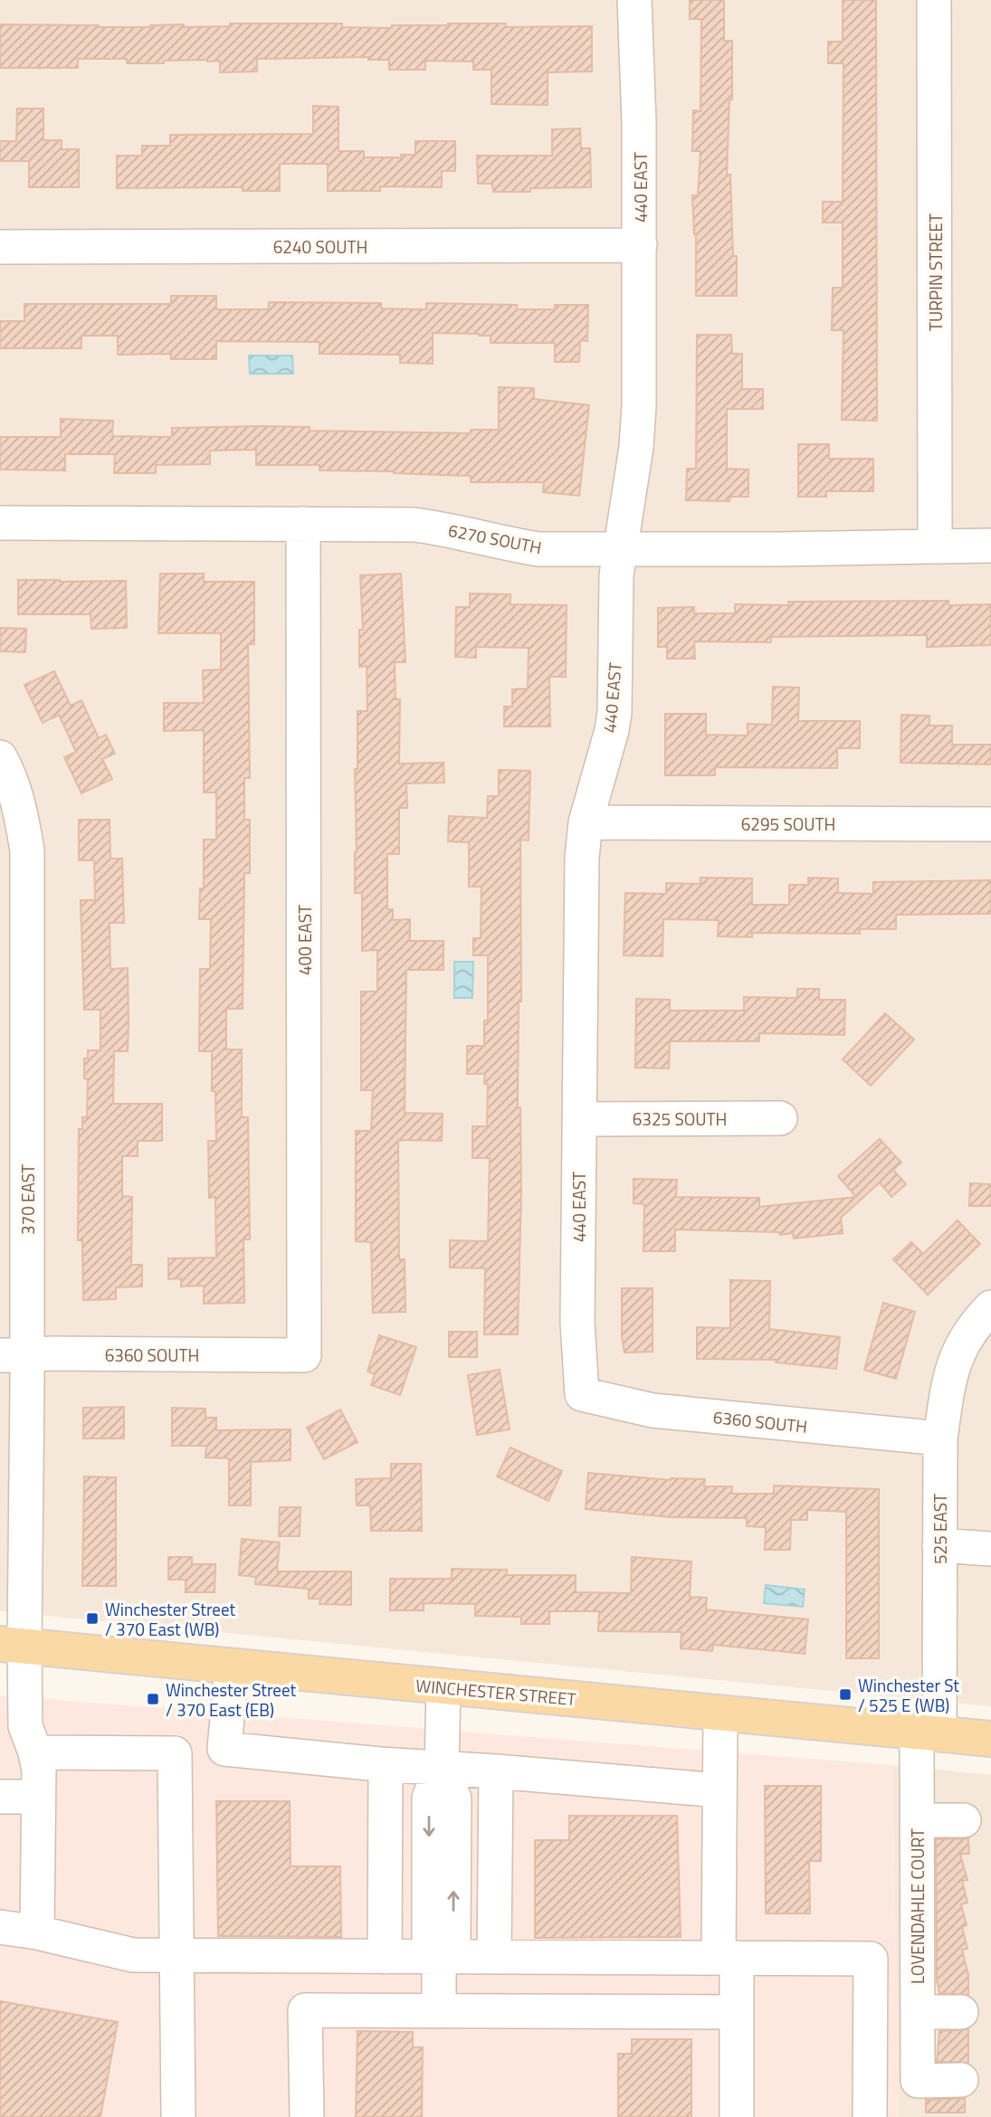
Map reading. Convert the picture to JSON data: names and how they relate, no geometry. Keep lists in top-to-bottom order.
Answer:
{
  "streets": {
    "main road": ["WINCHESTER STREET"],
    "street": [
      "440 EAST",
      "6240 SOUTH",
      "TURPIN STREET",
      "6270 SOUTH",
      "6295 SOUTH",
      "400 EAST",
      "6325 SOUTH",
      "370 EAST",
      "6360 SOUTH",
      "525 EAST",
      "LOVENDAHLE COURT"
    ]
  },
  "crossings": [
    ["440 EAST", "6240 SOUTH"],
    ["440 EAST", "6270 SOUTH"],
    ["440 EAST", "6295 SOUTH"],
    ["440 EAST", "6325 SOUTH"],
    ["440 EAST", "6360 SOUTH"],
    ["TURPIN STREET", "6270 SOUTH"],
    ["6270 SOUTH", "400 EAST"],
    ["400 EAST", "6360 SOUTH"],
    ["370 EAST", "6360 SOUTH"],
    ["370 EAST", "WINCHESTER STREET"],
    ["6360 SOUTH", "525 EAST"],
    ["525 EAST", "WINCHESTER STREET"],
    ["525 EAST", "LOVENDAHLE COURT"],
    ["WINCHESTER STREET", "LOVENDAHLE COURT"]
  ],
  "places": {
    "transit": ["Winchester Street / 370 East (WB)", "Winchester St / 525 E (WB)", "Winchester Street / 370 East (EB)"]
  }
}
